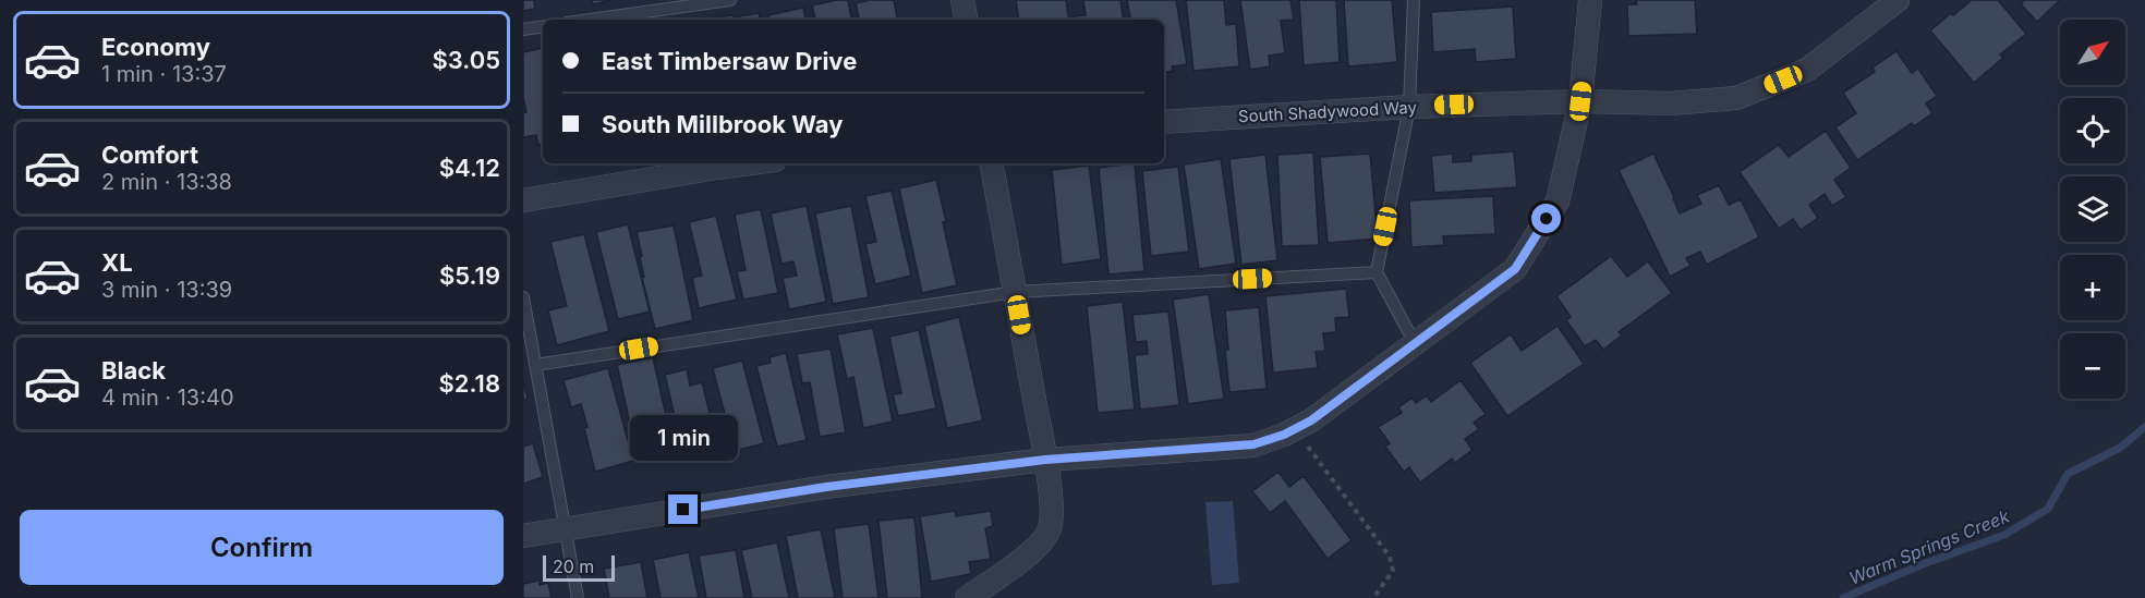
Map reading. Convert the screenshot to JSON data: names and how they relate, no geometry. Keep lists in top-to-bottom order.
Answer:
{
  "streets": {
    "street": ["South Shadywood Way"]
  },
  "water": ["Warm Springs Creek"],
  "scale_bar": "20 m",
  "north": "top right",
  "page": {
    "list": [
      {
        "name": "Economy",
        "note": "1 min · 13:37",
        "value": "$3.05"
      },
      {
        "name": "Comfort",
        "note": "2 min · 13:38",
        "value": "$4.12"
      },
      {
        "name": "XL",
        "note": "3 min · 13:39",
        "value": "$5.19"
      },
      {
        "name": "Black",
        "note": "4 min · 13:40",
        "value": "$2.18"
      }
    ],
    "map_buttons": ["+", "−"],
    "banner": ["East Timbersaw Drive", "South Millbrook Way"],
    "bubble": "1 min",
    "buttons": "Confirm",
    "scale": "20 m"
  }
}
